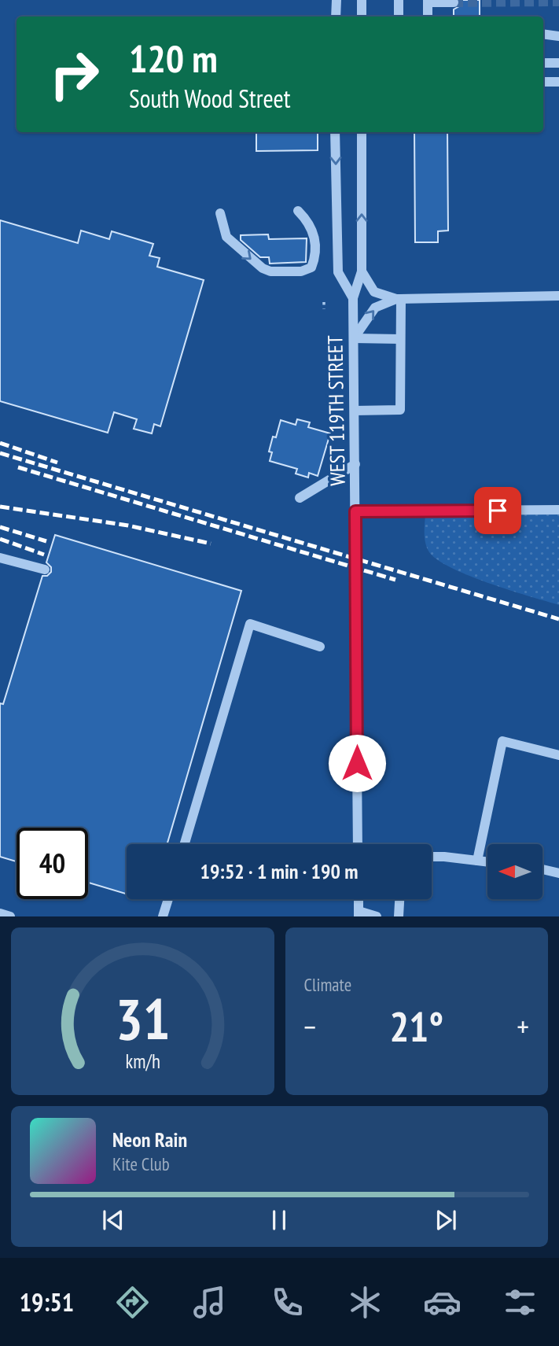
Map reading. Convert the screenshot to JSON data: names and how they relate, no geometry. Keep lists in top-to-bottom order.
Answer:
{
  "streets": {
    "street": ["WEST 119TH STREET"]
  },
  "north": "left",
  "page": {
    "turn": ["120 m", "South Wood Street"],
    "limit": "40",
    "trip": "19:52 · 1 min · 190 m",
    "tile": "Climate",
    "heat": ["−", "21°", "+"],
    "song": ["Neon Rain", "Kite Club"],
    "tabs": "19:51",
    "gauge": ["31", "km/h"]
  }
}
